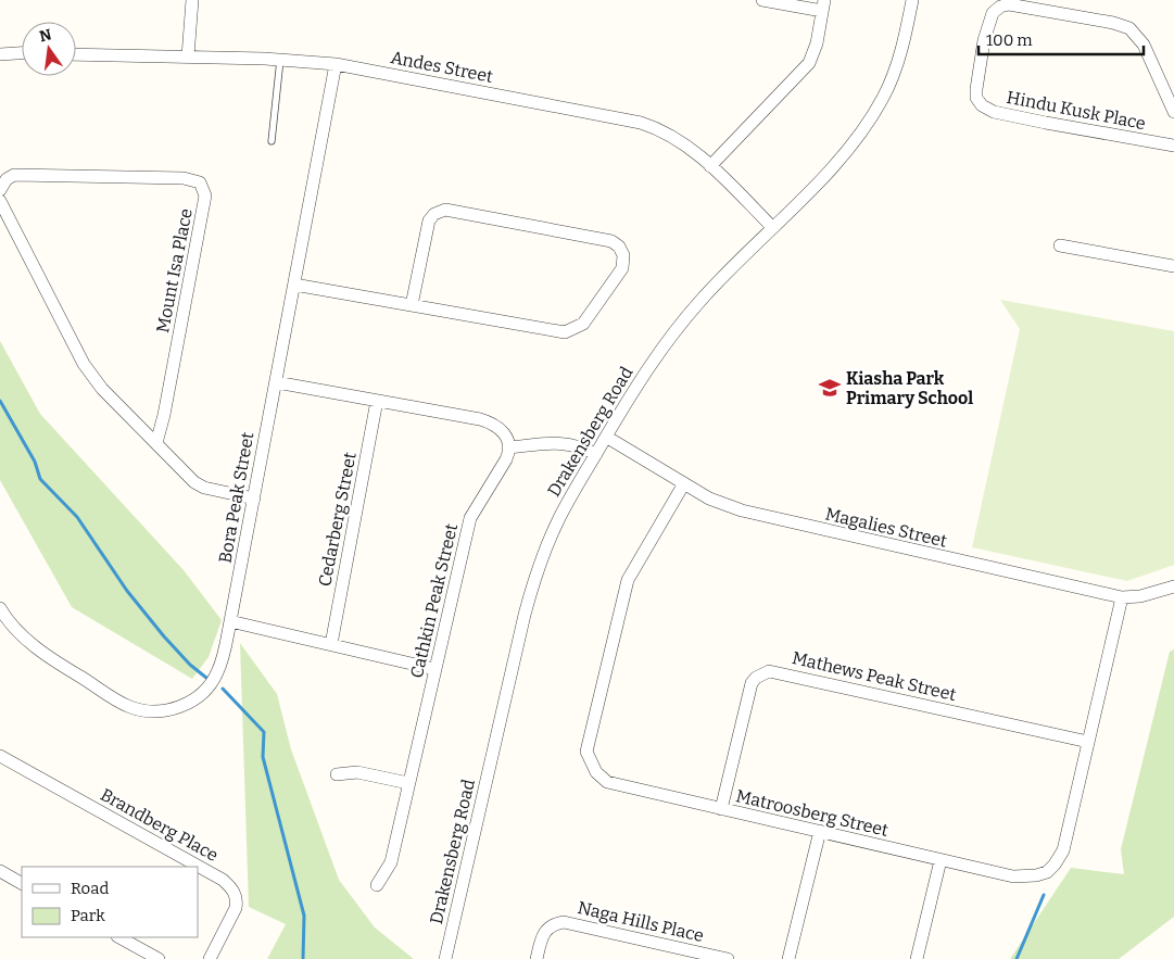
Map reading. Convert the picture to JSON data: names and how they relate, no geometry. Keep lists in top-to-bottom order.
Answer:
{
  "streets": {
    "street": [
      "Andes Street",
      "Hindu Kusk Place",
      "Mount Isa Place",
      "Drakensberg Road",
      "Bora Peak Street",
      "Cedarberg Street",
      "Magalies Street",
      "Cathkin Peak Street",
      "Mathews Peak Street",
      "Matroosberg Street",
      "Brandberg Place",
      "Naga Hills Place"
    ]
  },
  "crossings": [
    ["Andes Street", "Drakensberg Road"],
    ["Andes Street", "Bora Peak Street"],
    ["Drakensberg Road", "Magalies Street"],
    ["Magalies Street", "Matroosberg Street"],
    ["Mathews Peak Street", "Matroosberg Street"]
  ],
  "places": {
    "school or university": ["Kiasha Park Primary School"]
  },
  "legend": ["Road", "Park"],
  "scale_bar": "100 m",
  "north": "top"
}
